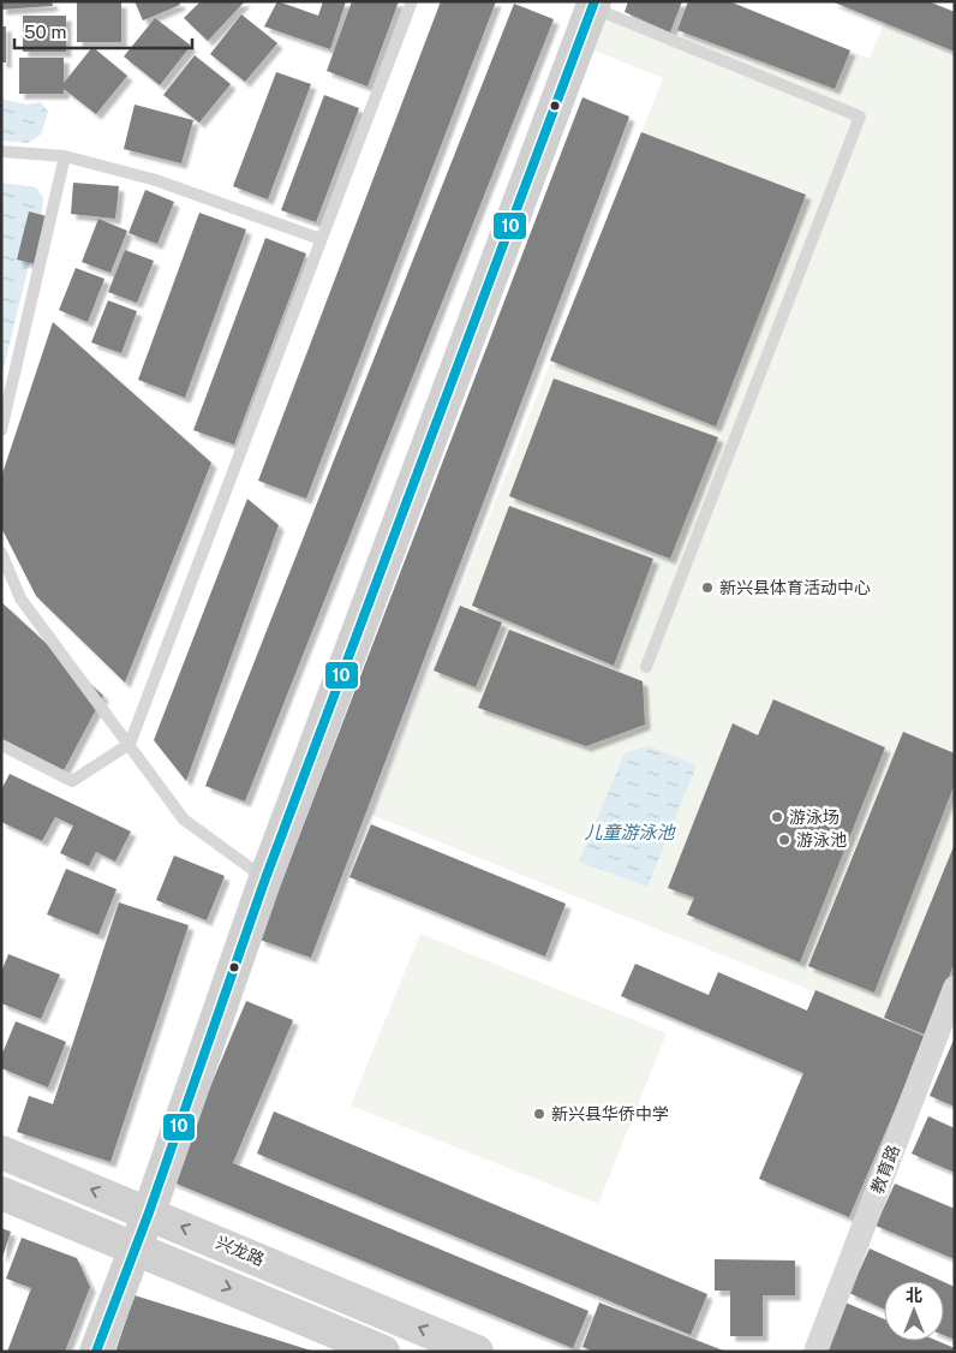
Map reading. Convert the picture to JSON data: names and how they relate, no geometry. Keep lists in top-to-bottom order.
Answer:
{
  "streets": {
    "street": ["教育路", "兴龙路"]
  },
  "water": ["儿童游泳池"],
  "places": [
    "新兴县体育活动中心",
    "游泳场",
    "游泳池",
    "新兴县华侨中学"
  ],
  "lines": ["transit line 10"],
  "scale_bar": "50 m",
  "north": "top"
}
